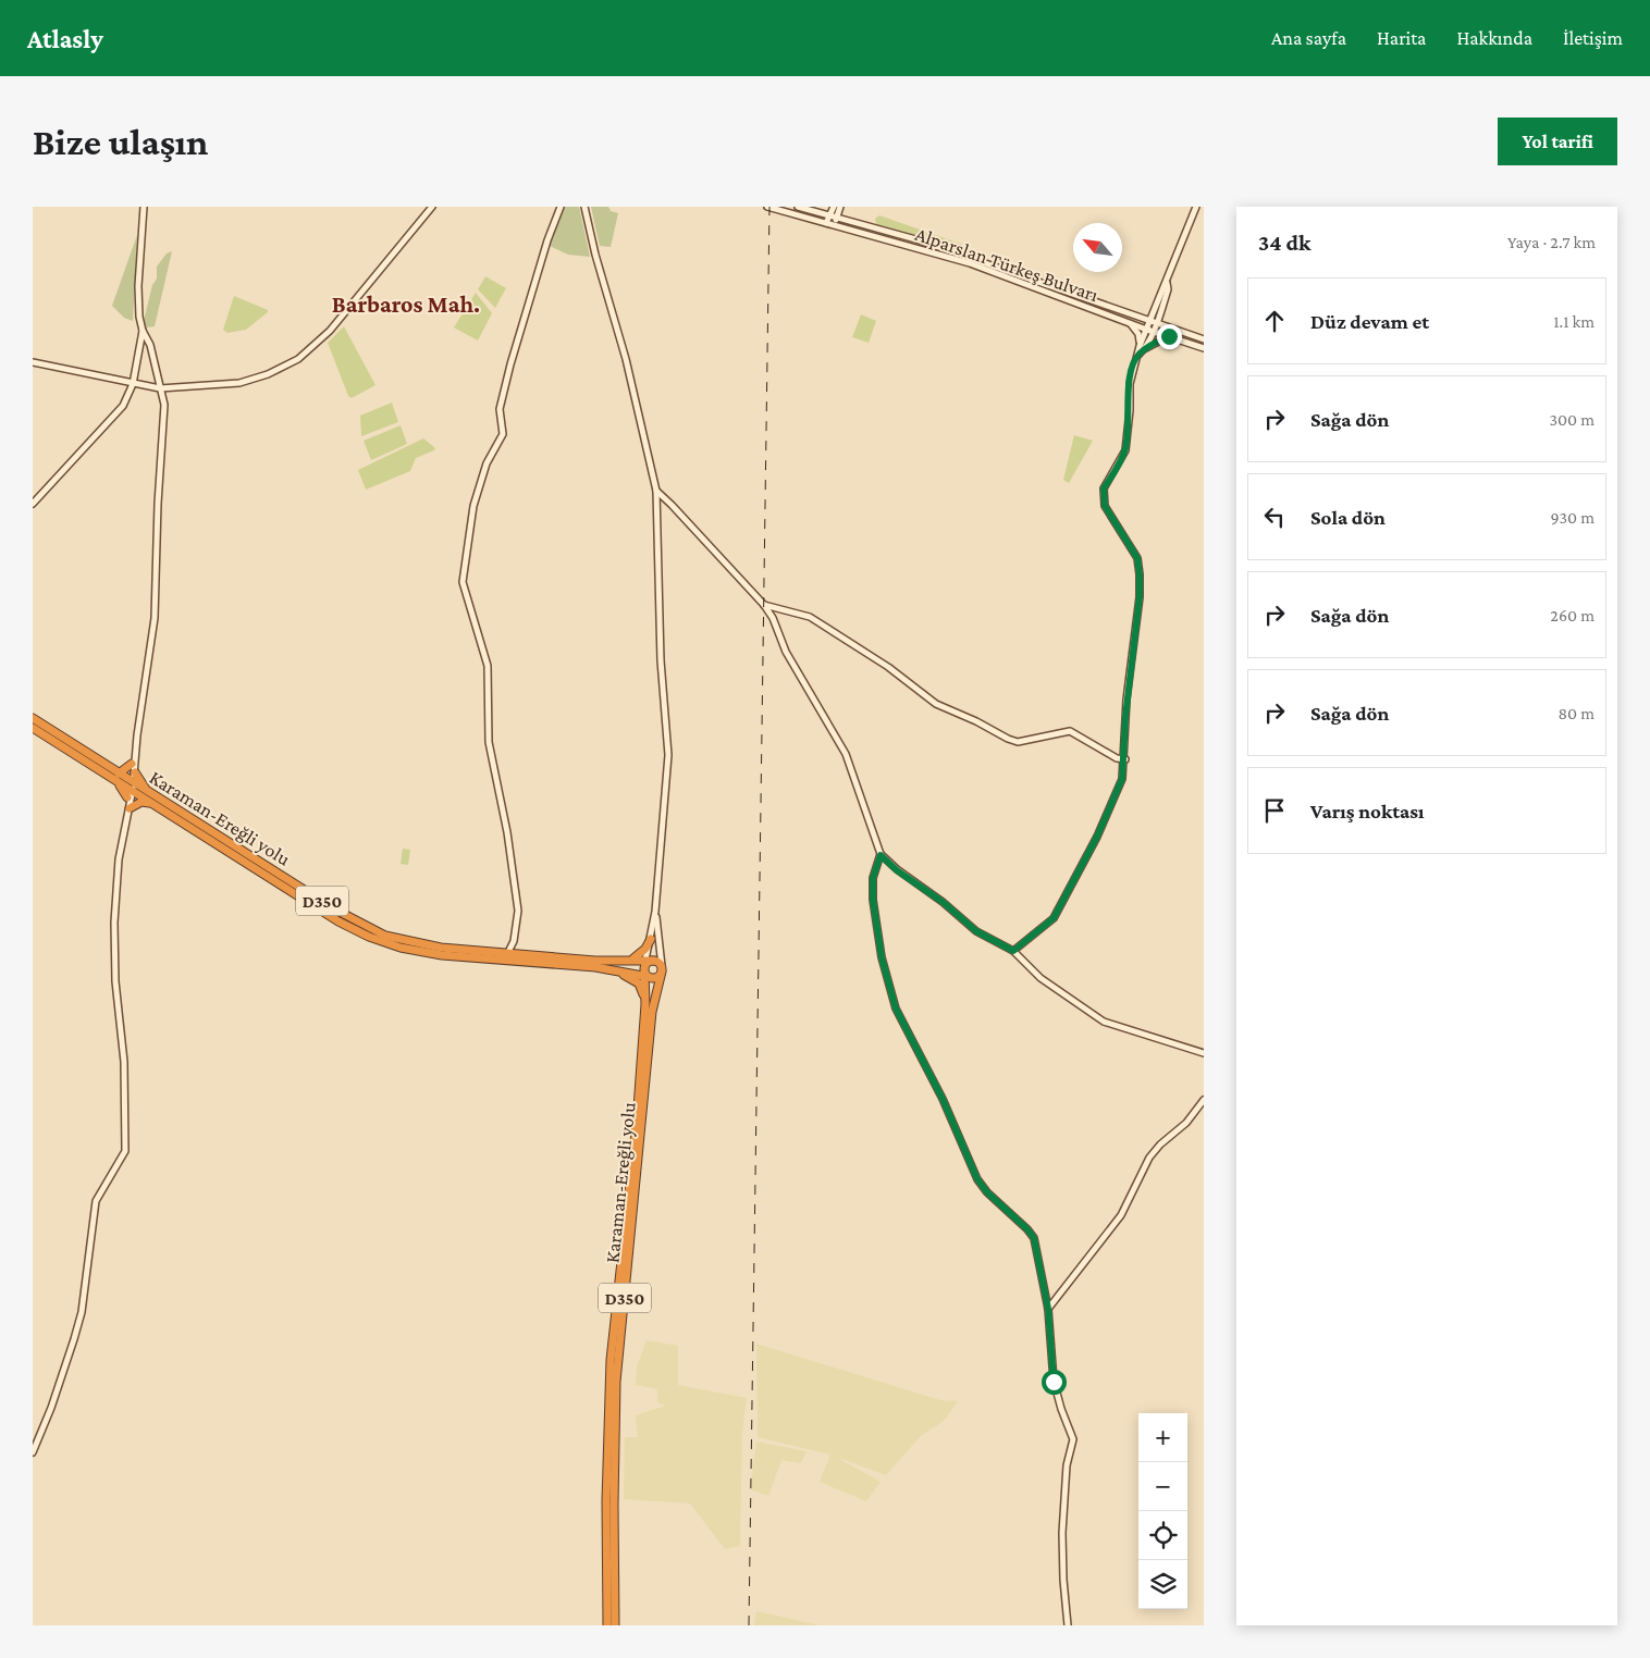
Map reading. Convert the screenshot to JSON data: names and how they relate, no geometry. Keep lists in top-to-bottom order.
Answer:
{
  "streets": {
    "highway": ["Karaman-Ereğli yolu", "D350"],
    "street": ["Alparslan Türkeş Bulvarı"]
  },
  "crossings": [
    ["Karaman-Ereğli yolu", "D350"]
  ],
  "districts": ["Barbaros Mah."],
  "north": "top left",
  "page": {
    "header": "Atlasly",
    "nav": [
      "Ana sayfa",
      "Harita",
      "Hakkında",
      "İletişim"
    ],
    "buttons": "Yol tarifi",
    "title": "Bize ulaşın",
    "heading": ["34 dk", "Yaya · 2.7 km"],
    "list": [
      ["Düz devam et", "1.1 km"],
      ["Sağa dön", "300 m"],
      ["Sola dön", "930 m"],
      ["Sağa dön", "260 m"],
      ["Sağa dön", "80 m"],
      "Varış noktası"
    ],
    "map_buttons": ["+", "−"]
  }
}
